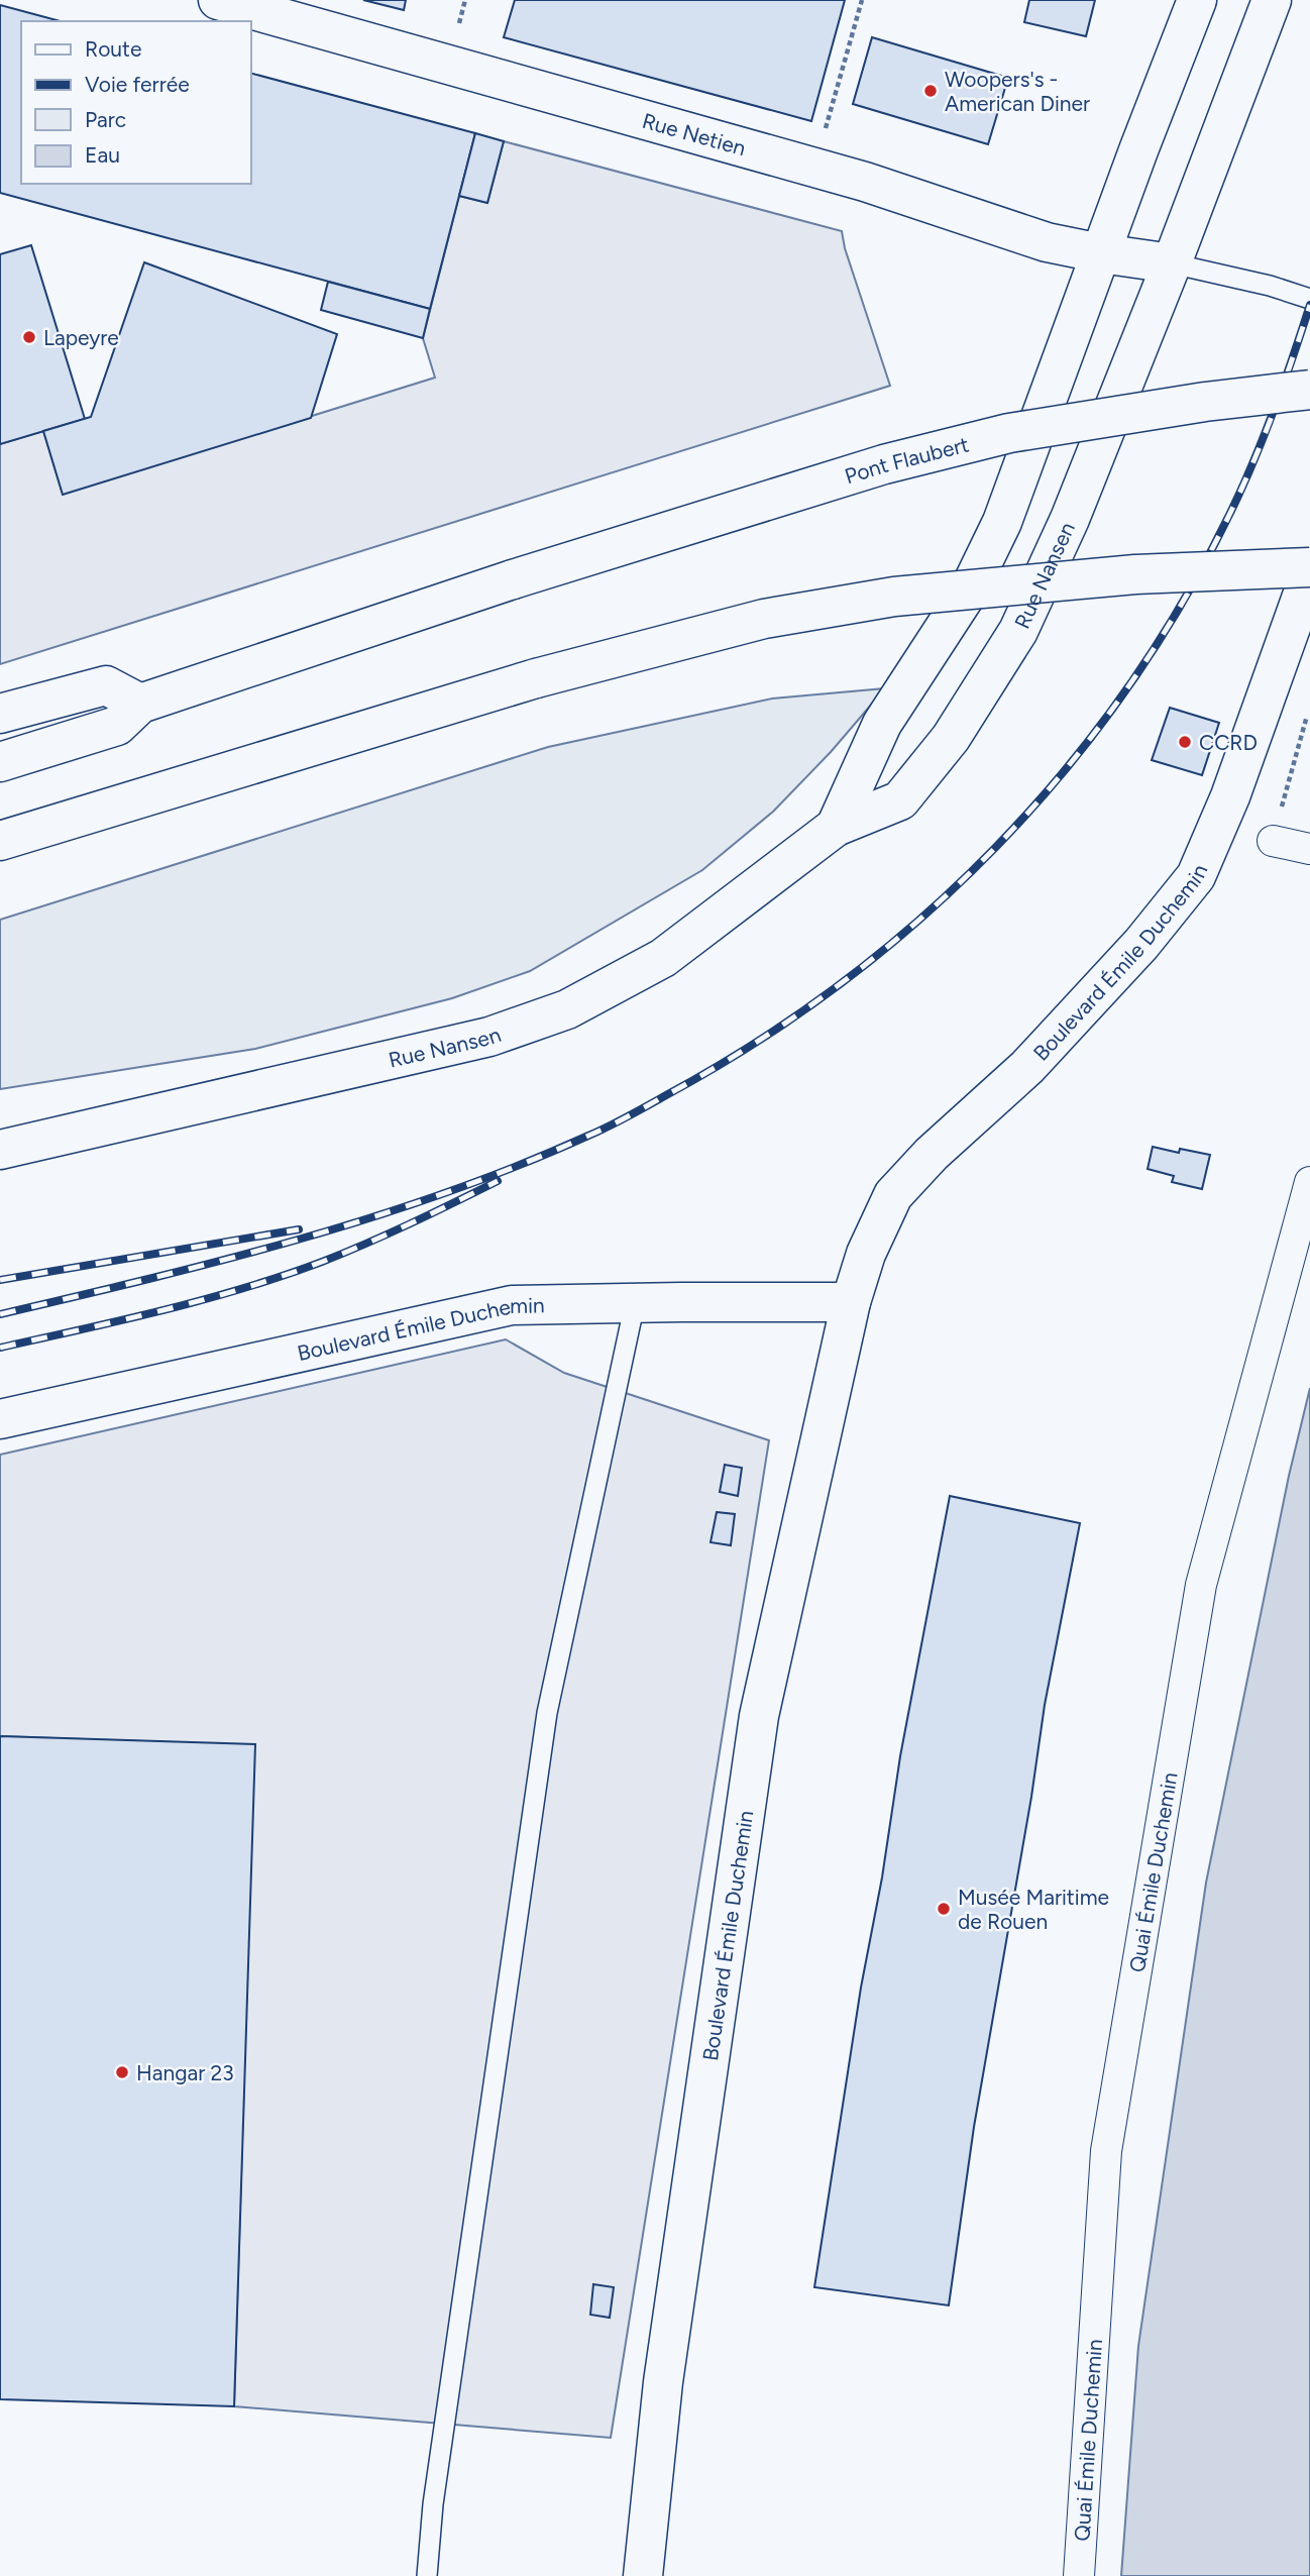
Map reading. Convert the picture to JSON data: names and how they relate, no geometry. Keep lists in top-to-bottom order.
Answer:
{
  "streets": {
    "main road": [
      "Rue Netien",
      "Pont Flaubert",
      "Rue Nansen",
      "Boulevard Émile Duchemin"
    ],
    "street": ["Quai Émile Duchemin"]
  },
  "crossings": [
    ["Rue Netien", "Rue Nansen"]
  ],
  "places": [
    "Woopers's - American Diner",
    "Lapeyre",
    "CCRD",
    "Musée Maritime de Rouen",
    "Hangar 23"
  ],
  "legend": [
    "Route",
    "Voie ferrée",
    "Parc",
    "Eau"
  ]
}
